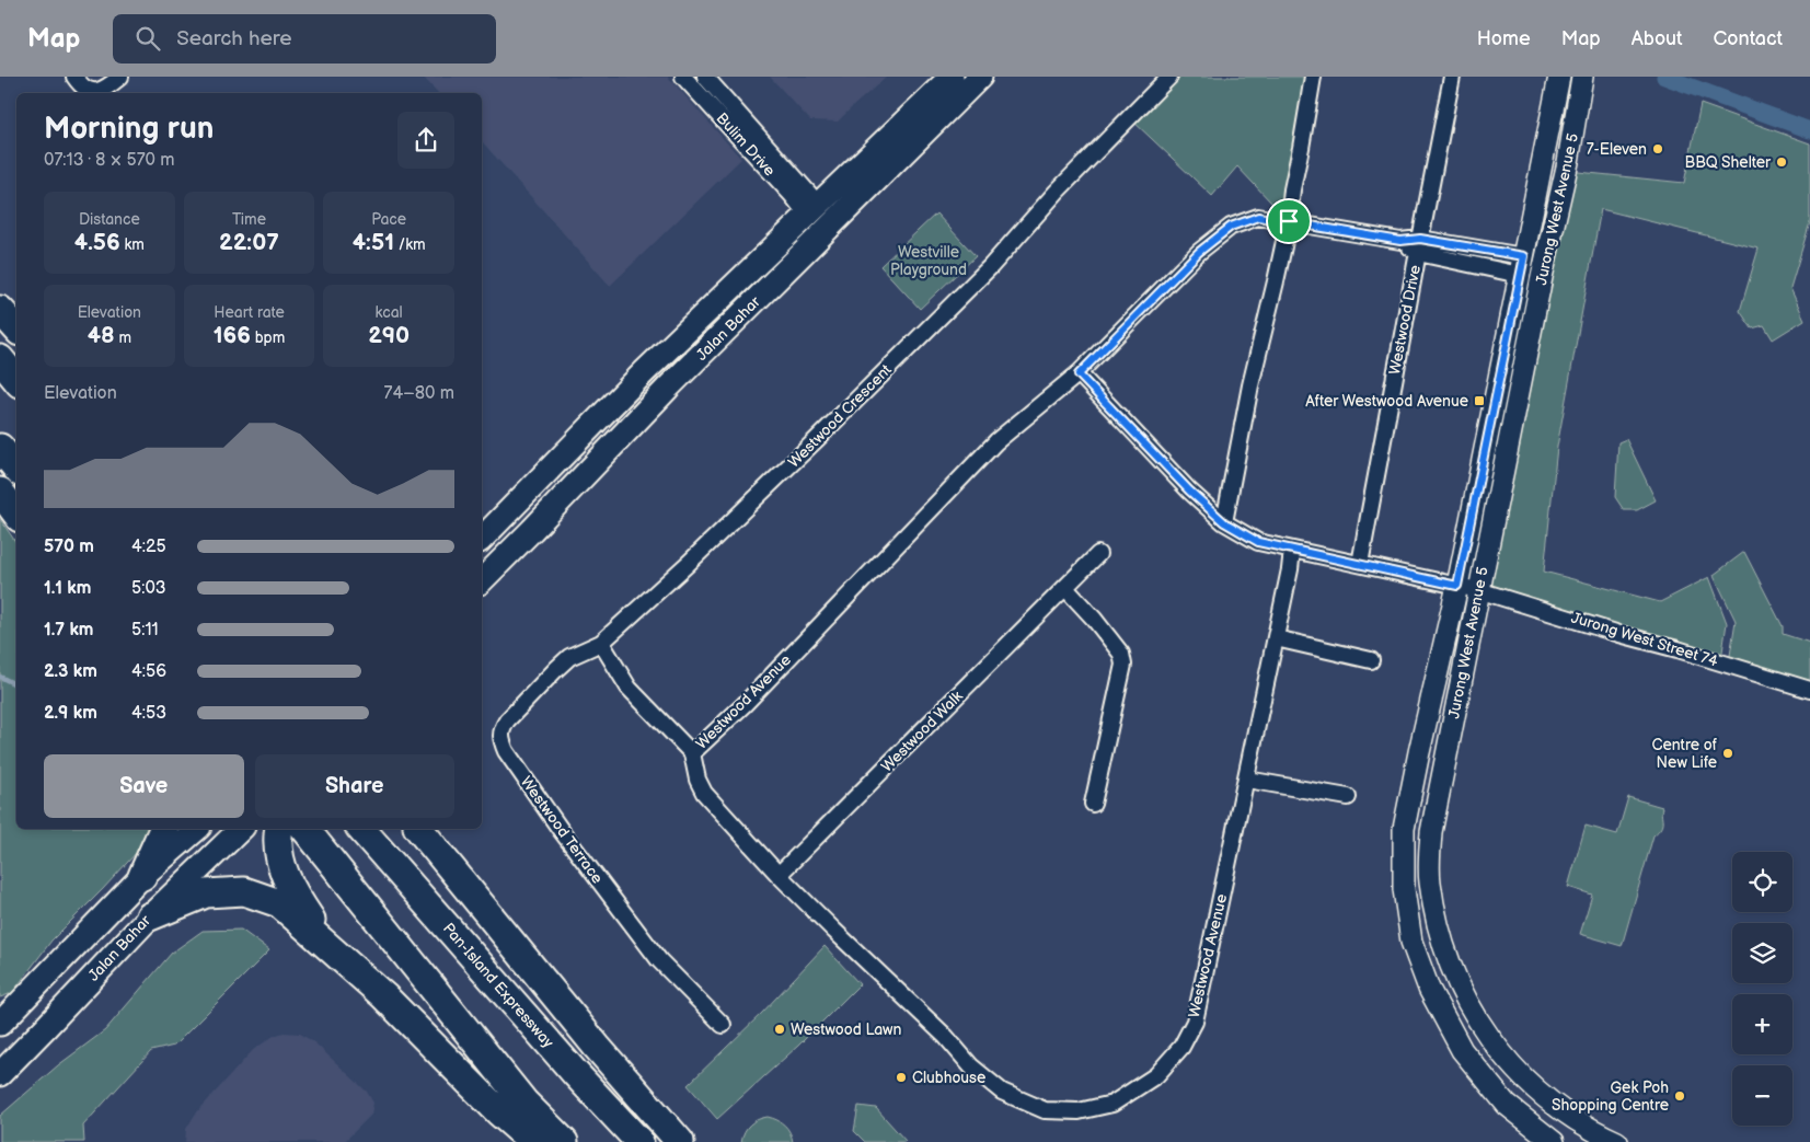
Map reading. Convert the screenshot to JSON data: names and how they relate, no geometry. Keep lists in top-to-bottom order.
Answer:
{
  "streets": {
    "highway": ["Pan-Island Expressway"],
    "main road": ["Jalan Bahar"],
    "street": [
      "Bulim Drive",
      "Jurong West Avenue 5",
      "Westwood Drive",
      "Westwood Crescent",
      "Jurong West Street 74",
      "Westwood Avenue",
      "Westwood Walk",
      "Westwood Terrace"
    ]
  },
  "crossings": [
    ["Bulim Drive", "Jalan Bahar"],
    ["Jurong West Avenue 5", "Jurong West Street 74"],
    ["Jurong West Avenue 5", "Westwood Avenue"],
    ["Westwood Drive", "Jurong West Street 74"],
    ["Westwood Drive", "Westwood Avenue"],
    ["Westwood Crescent", "Westwood Terrace"],
    ["Jurong West Street 74", "Westwood Avenue"],
    ["Westwood Avenue", "Westwood Walk"]
  ],
  "parks": ["Westville Playground"],
  "places": {
    "other": [
      "7-Eleven",
      "BBQ Shelter",
      "Centre of New Life",
      "Westwood Lawn",
      "Clubhouse",
      "Gek Poh Shopping Centre"
    ],
    "transit": ["After Westwood Avenue"]
  },
  "page": {
    "header": "Map",
    "search": "Search here",
    "nav": [
      "Home",
      "Map",
      "About",
      "Contact"
    ],
    "heading": ["Morning run", "07:13 · 8 × 570 m"],
    "stats": [
      ["Distance", "4.56 km"],
      ["Time", "22:07"],
      ["Pace", "4:51 /km"],
      ["Elevation", "48 m"],
      ["Heart rate", "166 bpm"],
      ["kcal", "290"]
    ],
    "chart": ["Elevation", "74–80 m"],
    "list": [
      {
        "name": "570 m",
        "note": "4:25"
      },
      {
        "name": "1.1 km",
        "note": "5:03"
      },
      {
        "name": "1.7 km",
        "note": "5:11"
      },
      {
        "name": "2.3 km",
        "note": "4:56"
      },
      {
        "name": "2.9 km",
        "note": "4:53"
      }
    ],
    "buttons": ["Save", "Share"],
    "map_buttons": ["+", "−"]
  }
}
